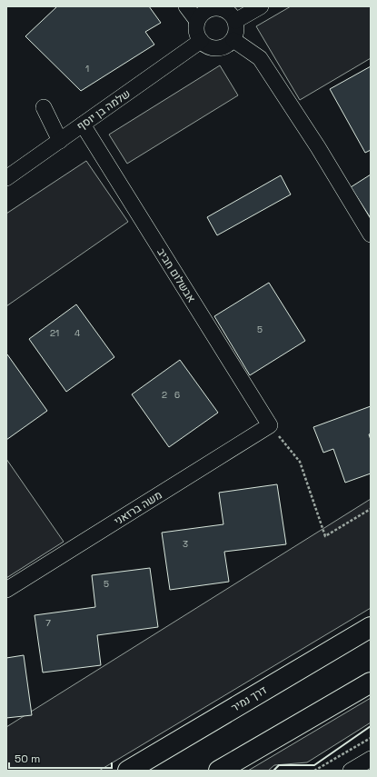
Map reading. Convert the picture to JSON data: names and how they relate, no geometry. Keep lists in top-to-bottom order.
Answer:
{
  "streets": {
    "highway": ["דרך נמיר"],
    "street": ["שלמה בן יוסף", "אבשלום חביב", "משה ברזאני"]
  },
  "crossings": [
    ["שלמה בן יוסף", "אבשלום חביב"],
    ["אבשלום חביב", "משה ברזאני"]
  ],
  "house_numbers": [
    "1",
    "5",
    "21",
    "4",
    "2",
    "6",
    "3",
    "5",
    "7"
  ],
  "scale_bar": "50 m"
}
